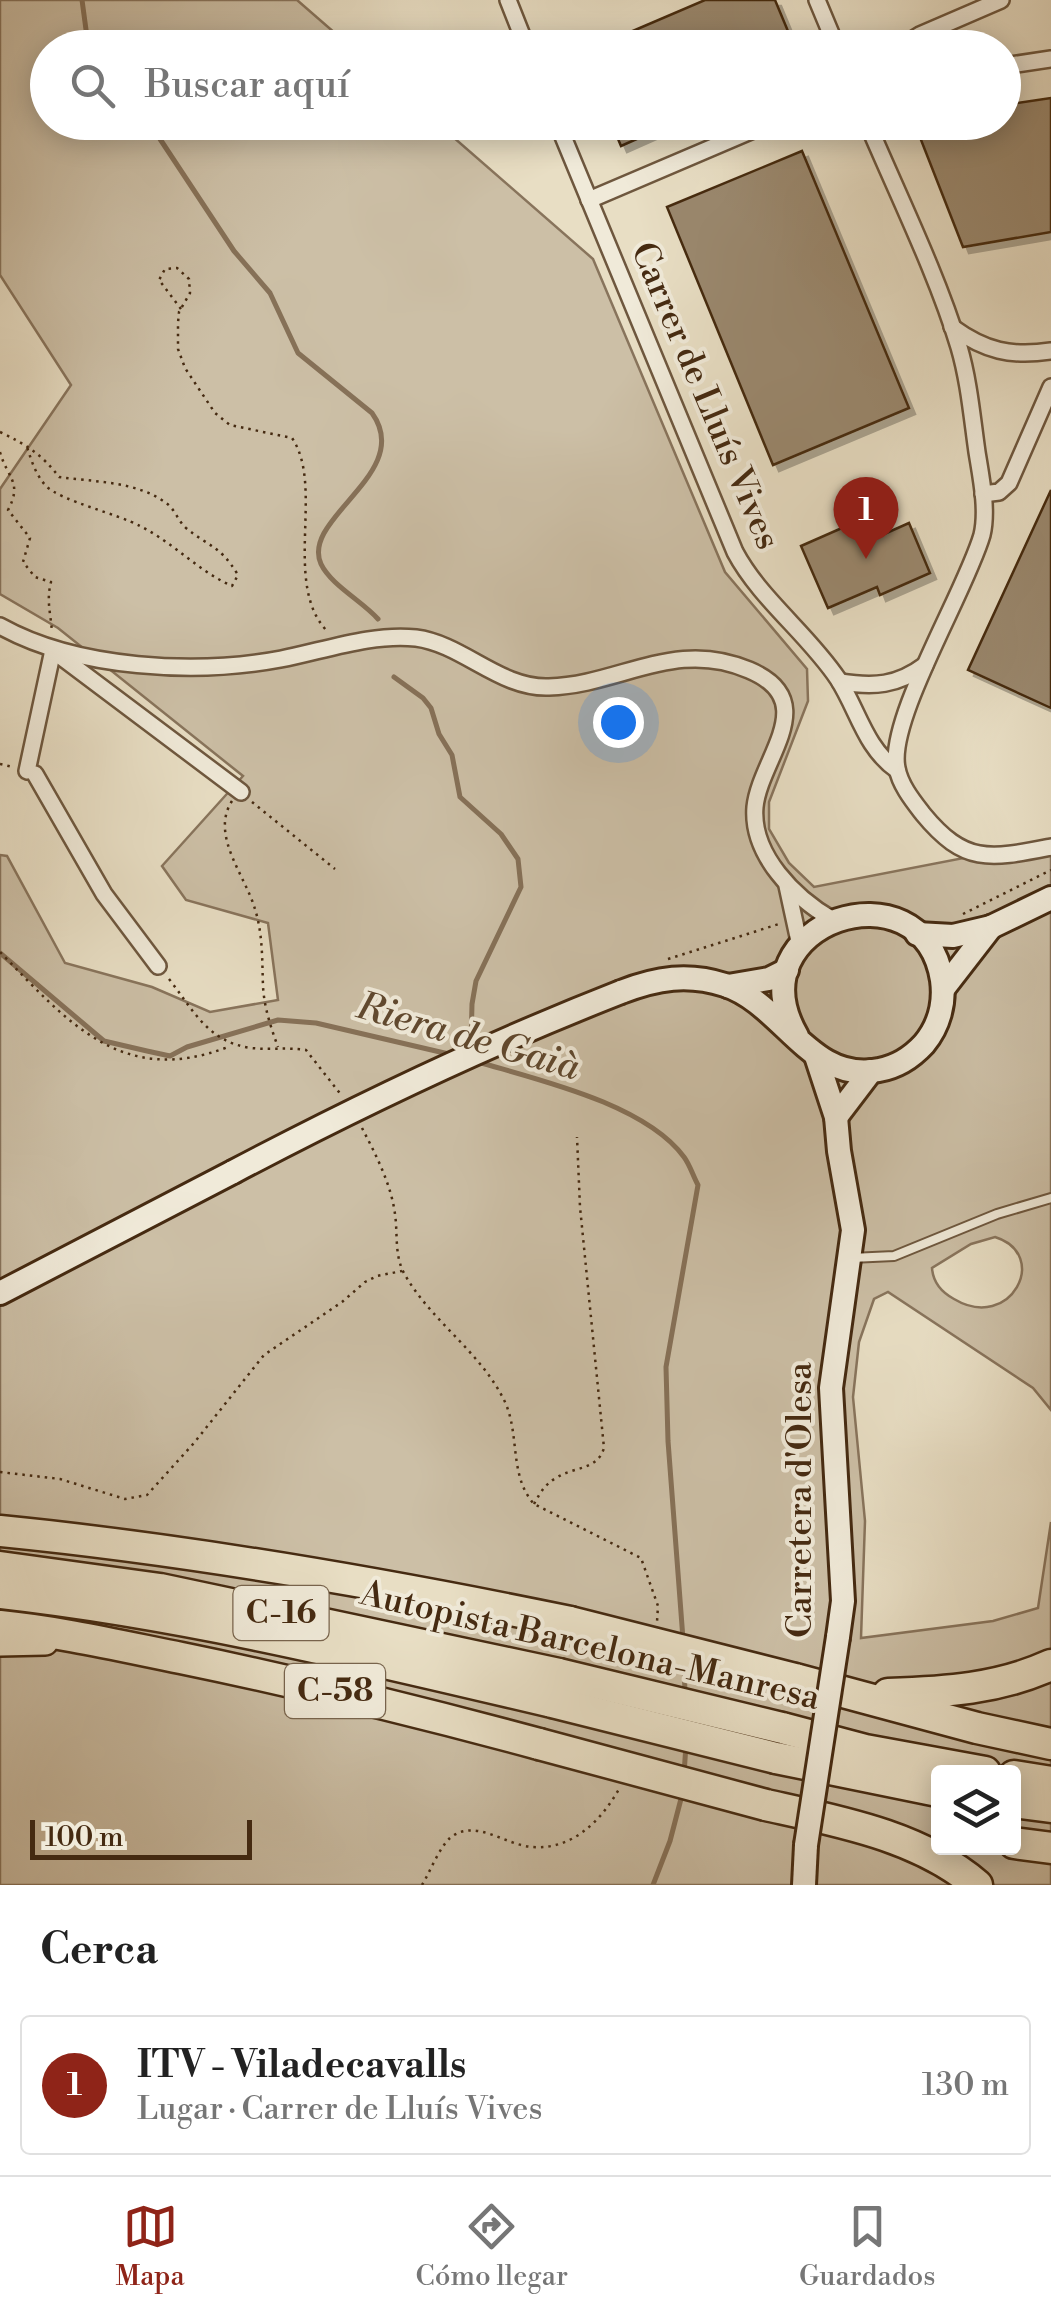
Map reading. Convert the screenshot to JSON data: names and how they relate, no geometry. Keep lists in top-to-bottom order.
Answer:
{
  "streets": {
    "highway": ["C-16", "Autopista Barcelona-Manresa", "C-58"],
    "street": ["Carrer de Lluís Vives", "Carretera d'Olesa"]
  },
  "water": ["Riera de Gaià"],
  "scale_bar": "100 m",
  "page": {
    "search": "Buscar aquí",
    "pins": "1",
    "scale": "100 m",
    "heading": "Cerca",
    "list": [
      {
        "mark": "1",
        "name": "ITV - Viladecavalls",
        "note": "Lugar · Carrer de Lluís Vives",
        "value": "130 m"
      }
    ],
    "nav": ["Mapa", "Cómo llegar", "Guardados"]
  }
}
